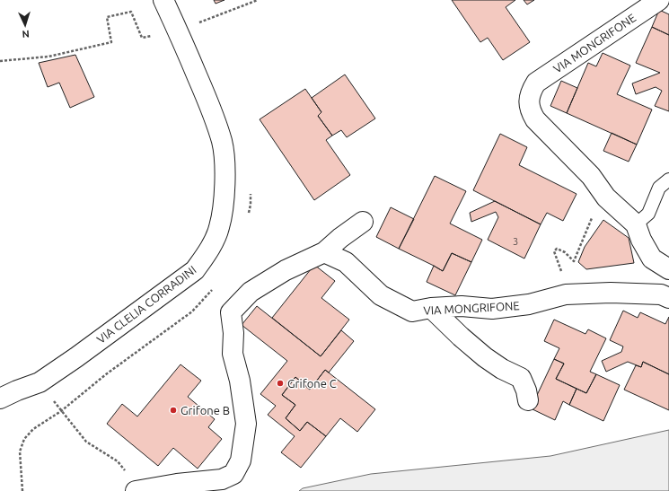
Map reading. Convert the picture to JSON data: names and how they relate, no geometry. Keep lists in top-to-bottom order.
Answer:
{
  "streets": {
    "street": ["VIA MONGRIFONE", "VIA CLELIA CORRADINI"]
  },
  "places": ["Grifone C", "Grifone B"],
  "house_numbers": ["3"],
  "north": "bottom"
}
